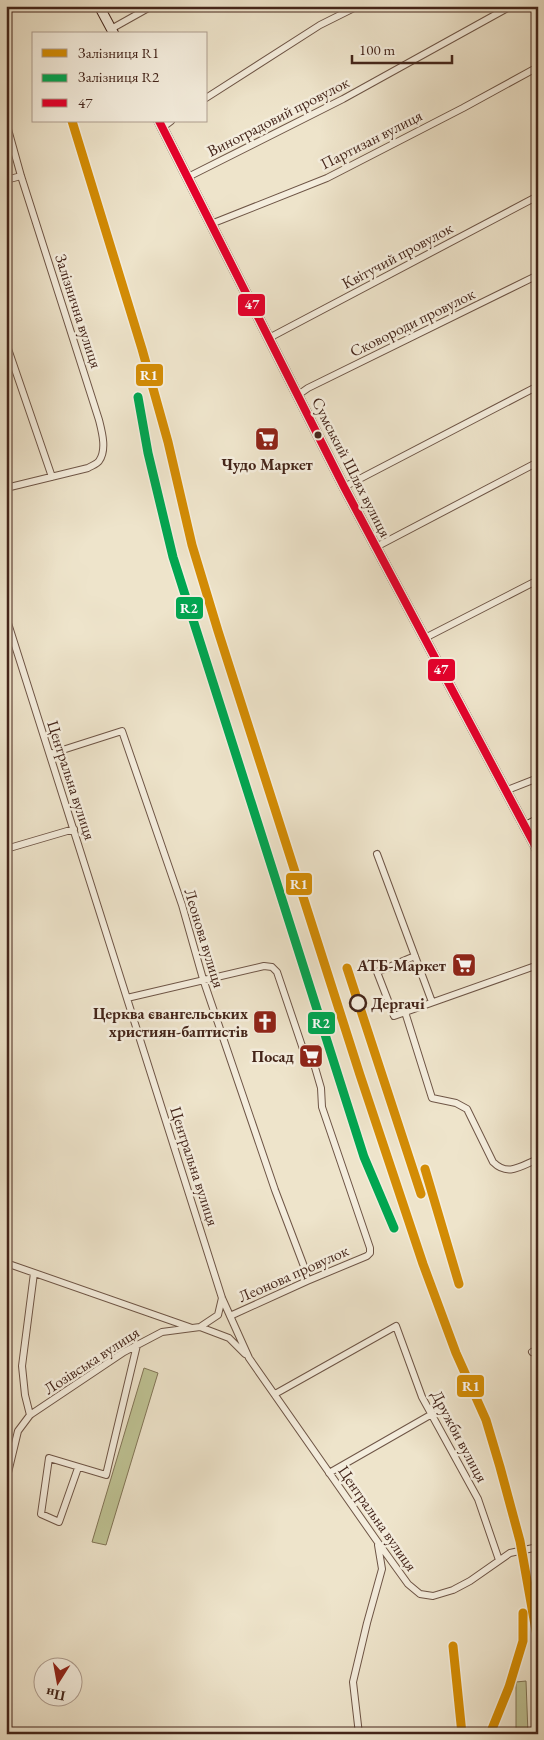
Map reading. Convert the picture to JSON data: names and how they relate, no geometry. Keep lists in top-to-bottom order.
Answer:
{
  "streets": {
    "main road": ["Сумський Шлях вулиця"],
    "street": [
      "Виноградовий провулок",
      "Партизан вулиця",
      "Квітучий провулок",
      "Залізнична вулиця",
      "Сковороди провулок",
      "Центральна вулиця",
      "Леонова вулиця",
      "Леонова провулок",
      "Лозівська вулиця",
      "Дружби вулиця"
    ]
  },
  "crossings": [
    ["Виноградовий провулок", "Сумський Шлях вулиця"],
    ["Партизан вулиця", "Сумський Шлях вулиця"],
    ["Квітучий провулок", "Сумський Шлях вулиця"],
    ["Сковороди провулок", "Сумський Шлях вулиця"],
    ["Центральна вулиця", "Леонова вулиця"],
    ["Центральна вулиця", "Леонова провулок"],
    ["Центральна вулиця", "Дружби вулиця"],
    ["Леонова вулиця", "Леонова провулок"]
  ],
  "places": {
    "supermarket": ["Чудо Маркет", "АТБ-Маркет", "Посад"],
    "other": ["Дергачі"],
    "church": ["Церква євангельських християн-баптистів"]
  },
  "lines": ["rail line R1", "transit line 47", "rail line R2"],
  "legend": ["Залізниця R1", "Залізниця R2", "47"],
  "scale_bar": "100 m",
  "north": "bottom"
}
